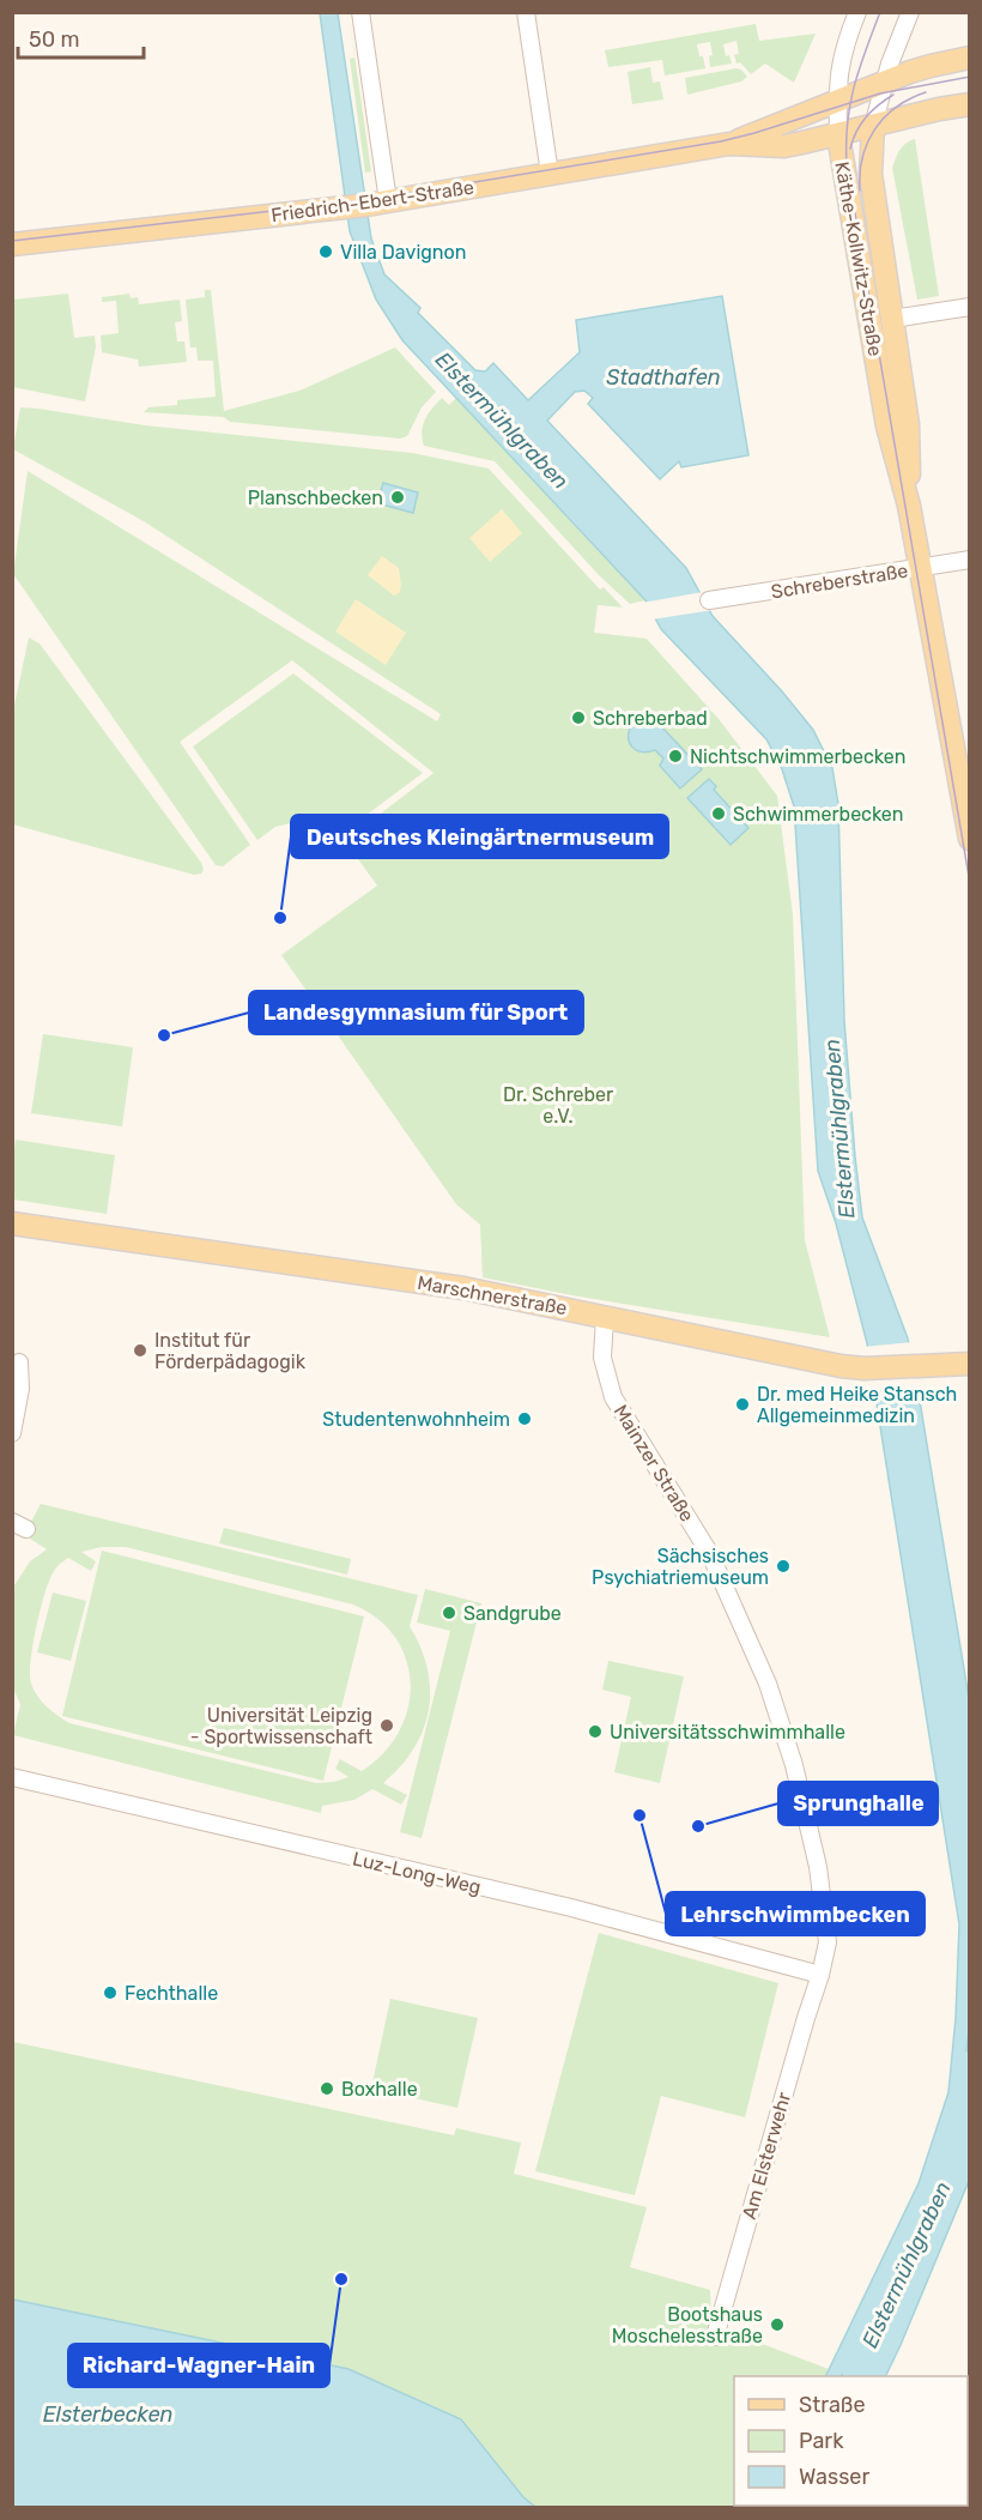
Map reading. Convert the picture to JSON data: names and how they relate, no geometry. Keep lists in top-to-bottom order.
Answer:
{
  "streets": {
    "main road": ["Friedrich-Ebert-Straße", "Käthe-Kollwitz-Straße", "Marschnerstraße"],
    "street": [
      "Schreberstraße",
      "Mainzer Straße",
      "Luz-Long-Weg",
      "Am Elsterwehr"
    ]
  },
  "crossings": [
    ["Friedrich-Ebert-Straße", "Käthe-Kollwitz-Straße"],
    ["Käthe-Kollwitz-Straße", "Schreberstraße"],
    ["Marschnerstraße", "Mainzer Straße"],
    ["Mainzer Straße", "Luz-Long-Weg"],
    ["Mainzer Straße", "Am Elsterwehr"],
    ["Luz-Long-Weg", "Am Elsterwehr"]
  ],
  "water": ["Stadthafen", "Elstermühlgraben", "Elsterbecken"],
  "parks": ["Dr. Schreber e.V."],
  "places": [
    "Villa Davignon",
    "Planschbecken",
    "Schreberbad",
    "Nichtschwimmerbecken",
    "Schwimmerbecken",
    "Deutsches Kleingärtnermuseum",
    "Landesgymnasium für Sport",
    "Institut für Förderpädagogik",
    "Dr. med Heike Stansch Allgemeinmedizin",
    "Studentenwohnheim",
    "Sächsisches Psychiatriemuseum",
    "Sandgrube",
    "Universität Leipzig - Sportwissenschaft",
    "Universitätsschwimmhalle",
    "Lehrschwimmbecken",
    "Sprunghalle",
    "Fechthalle",
    "Boxhalle",
    "Richard-Wagner-Hain",
    "Bootshaus Moschelesstraße"
  ],
  "legend": ["Straße", "Park", "Wasser"],
  "scale_bar": "50 m"
}
